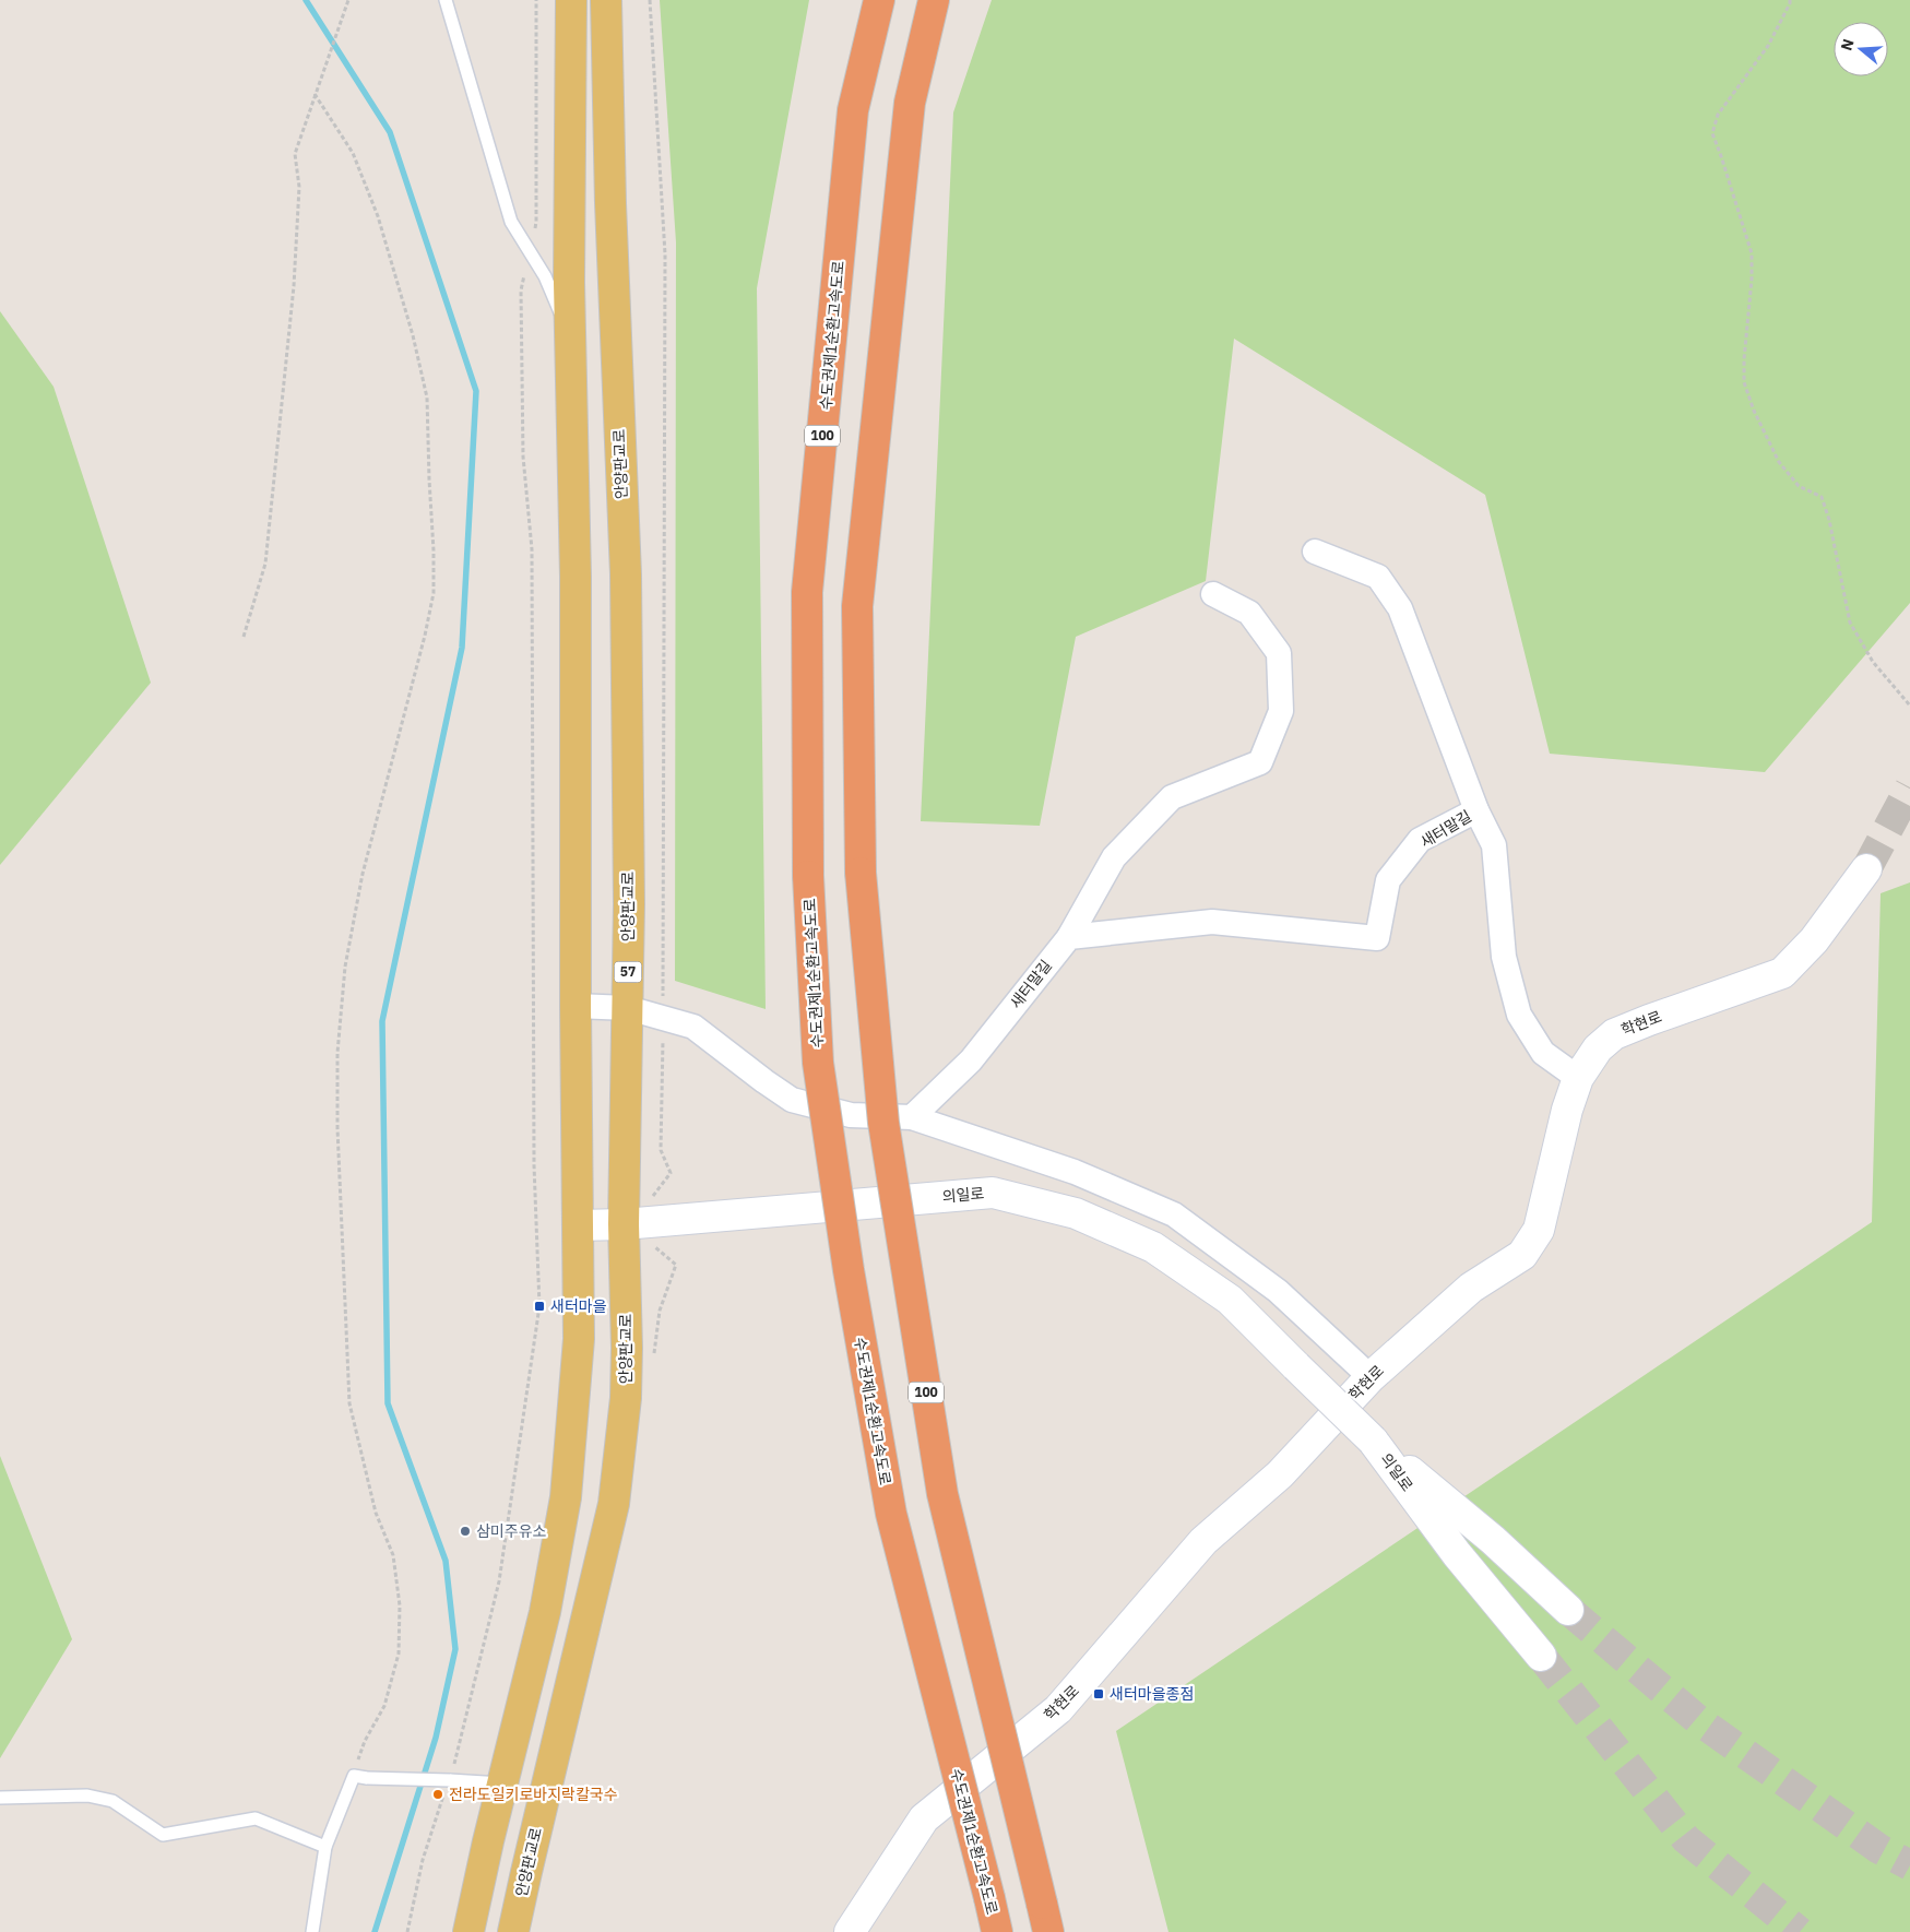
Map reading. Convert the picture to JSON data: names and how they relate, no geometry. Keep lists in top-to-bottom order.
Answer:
{
  "streets": {
    "highway": ["수도권제1순환고속도로", "100"],
    "main road": ["안양판교로", "57"],
    "street": ["새터말길", "학현로", "의일로"]
  },
  "crossings": [
    ["안양판교로", "의일로"],
    ["새터말길", "학현로"]
  ],
  "places": {
    "transit": ["새터마을", "새터마을종점"],
    "other": ["삼미주유소", "전라도일키로바지락칼국수"]
  },
  "north": "left"
}
